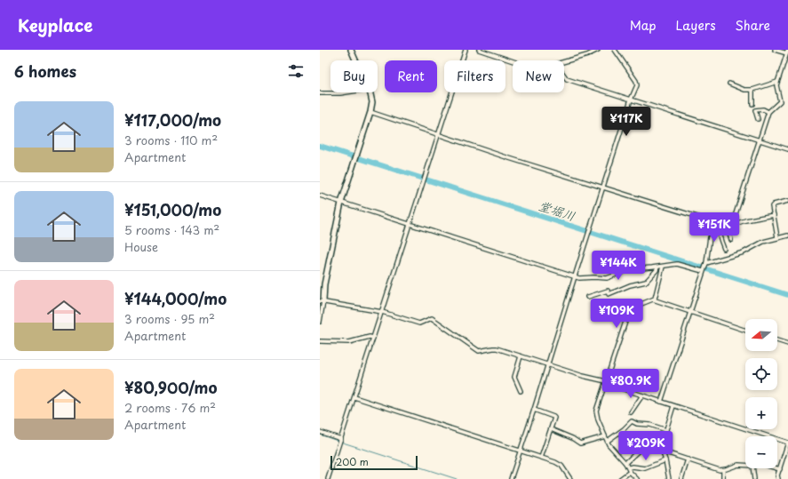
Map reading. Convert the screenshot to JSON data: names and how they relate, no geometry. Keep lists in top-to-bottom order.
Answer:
{
  "water": ["堂堀川"],
  "scale_bar": "200 m",
  "north": "left",
  "page": {
    "header": "Keyplace",
    "nav": ["Map", "Layers", "Share"],
    "heading": "6 homes",
    "chip": [
      "Buy",
      "Rent",
      "Filters",
      "New"
    ],
    "list": [
      {
        "name": "¥117,000/mo",
        "note": "3 rooms · 110 m² · Apartment"
      },
      {
        "name": "¥151,000/mo",
        "note": "5 rooms · 143 m² · House"
      },
      {
        "name": "¥144,000/mo",
        "note": "3 rooms · 95 m² · Apartment"
      },
      {
        "name": "¥80,900/mo",
        "note": "2 rooms · 76 m² · Apartment"
      }
    ],
    "price": [
      "¥117K",
      "¥151K",
      "¥144K",
      "¥109K",
      "¥80.9K",
      "¥209K"
    ],
    "map_buttons": ["+", "−"],
    "scale": "200 m"
  }
}
